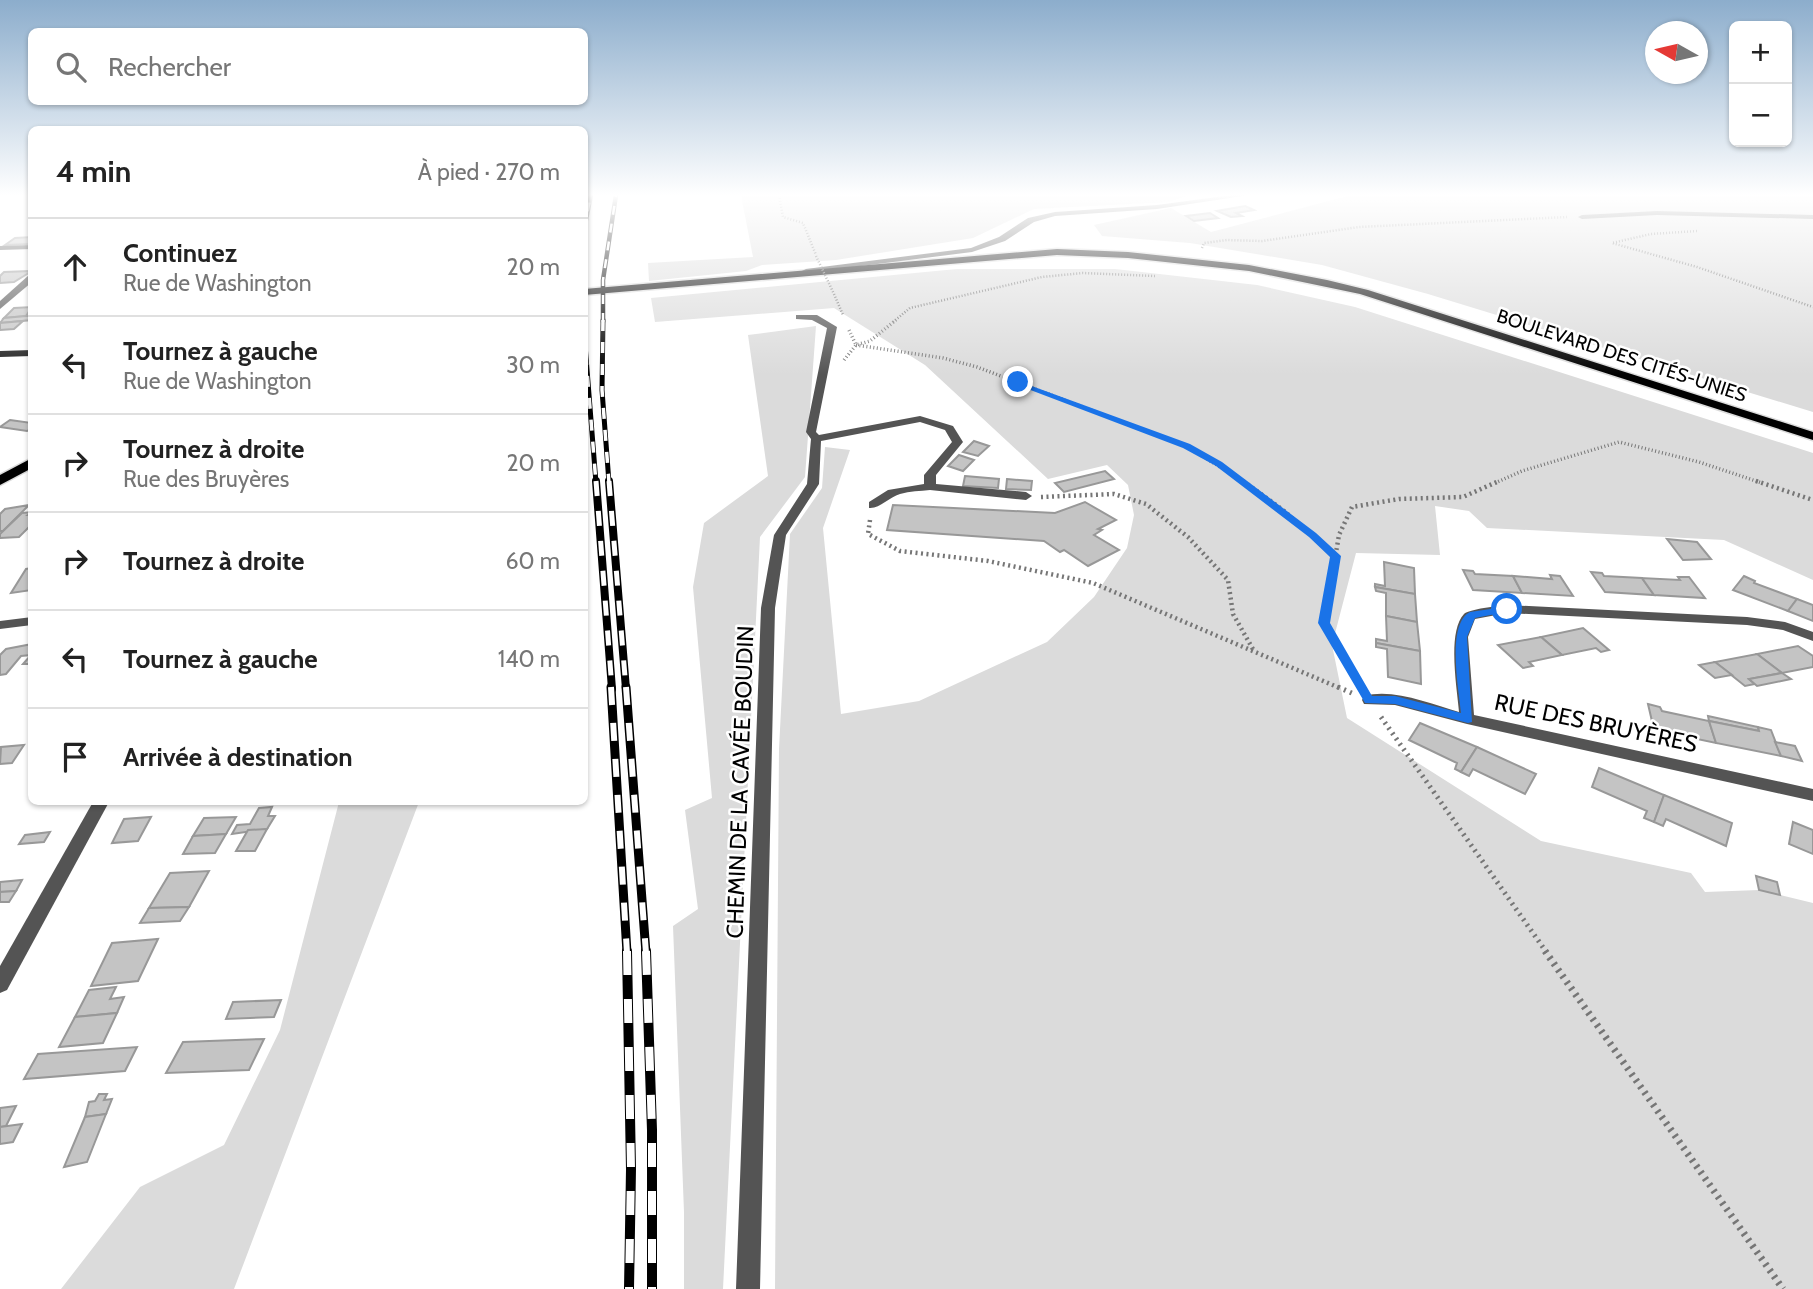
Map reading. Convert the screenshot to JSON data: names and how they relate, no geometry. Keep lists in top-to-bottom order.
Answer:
{
  "streets": {
    "main road": ["BOULEVARD DES CITÉS-UNIES"],
    "street": ["RUE DES BRUYÈRES", "CHEMIN DE LA CAVÉE BOUDIN"]
  },
  "north": "left",
  "page": {
    "map_buttons": ["+", "−"],
    "search": "Rechercher",
    "heading": ["4 min", "À pied · 270 m"],
    "list": [
      ["Continuez", "Rue de Washington", "20 m"],
      ["Tournez à gauche", "Rue de Washington", "30 m"],
      ["Tournez à droite", "Rue des Bruyères", "20 m"],
      ["Tournez à droite", "60 m"],
      ["Tournez à gauche", "140 m"],
      "Arrivée à destination"
    ]
  }
}
